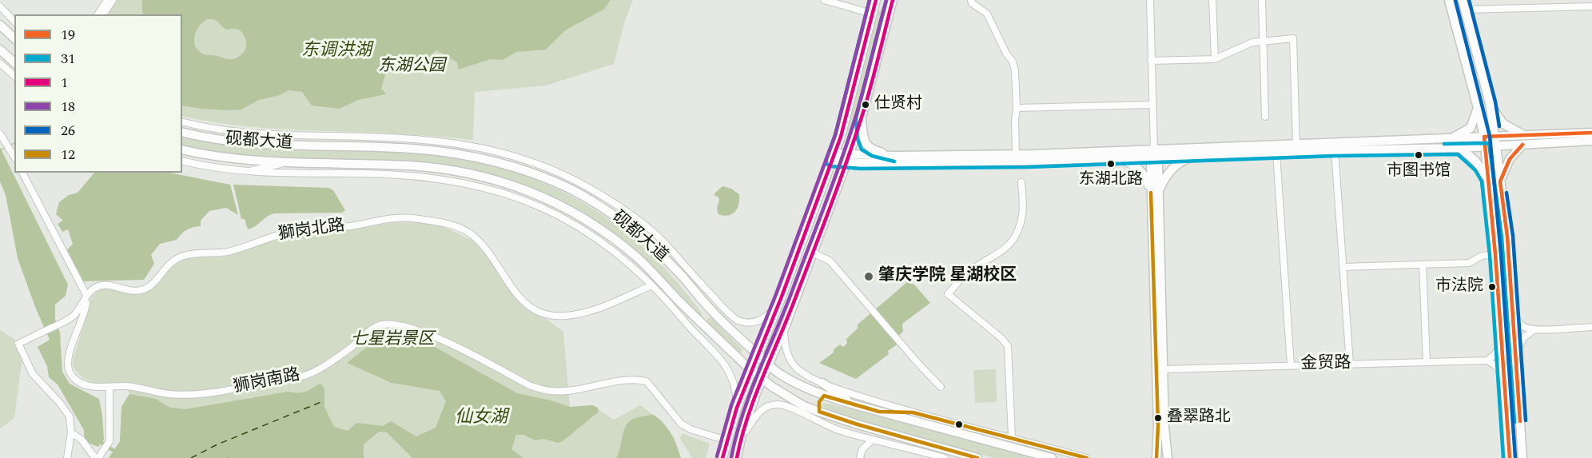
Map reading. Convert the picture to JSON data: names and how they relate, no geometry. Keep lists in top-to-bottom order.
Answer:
{
  "streets": {
    "main road": ["砚都大道"],
    "street": ["獅岗北路", "金贸路", "狮岗南路"]
  },
  "crossings": [
    ["獅岗北路", "狮岗南路"]
  ],
  "water": ["东调洪湖", "仙女湖"],
  "parks": ["东湖公园", "七星岩景区"],
  "places": [
    "仕贤村",
    "市图书馆",
    "东湖北路",
    "肇庆学院 星湖校区",
    "市法院",
    "叠翠路北"
  ],
  "lines": [
    "transit line 31",
    "transit line 1",
    "transit line 18",
    "transit line 26",
    "transit line 19",
    "transit line 12"
  ],
  "legend": [
    "19",
    "31",
    "1",
    "18",
    "26",
    "12"
  ]
}
